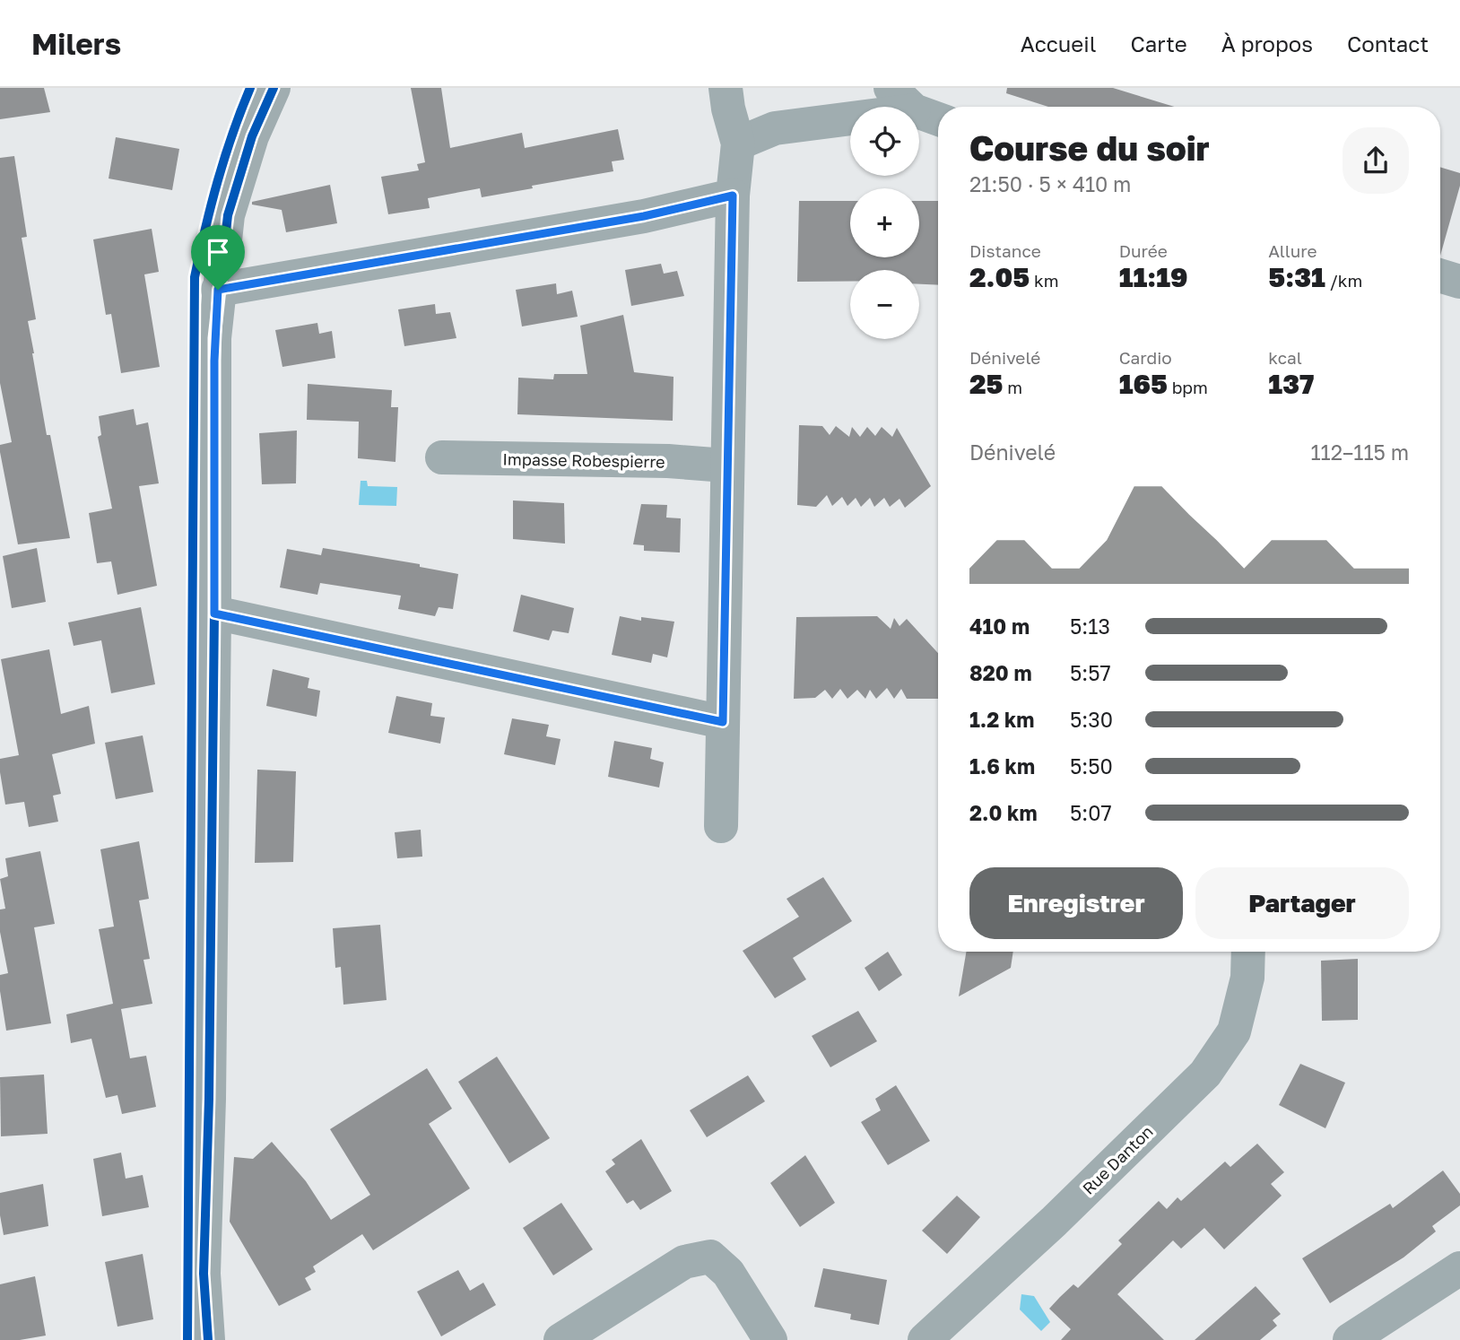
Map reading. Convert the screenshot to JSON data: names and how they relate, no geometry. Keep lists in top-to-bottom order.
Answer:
{
  "streets": {
    "street": ["Impasse Robespierre", "Rue Danton"]
  },
  "page": {
    "header": "Milers",
    "nav": [
      "Accueil",
      "Carte",
      "À propos",
      "Contact"
    ],
    "map_buttons": ["+", "−"],
    "heading": ["Course du soir", "21:50 · 5 × 410 m"],
    "stats": [
      ["Distance", "2.05 km"],
      ["Durée", "11:19"],
      ["Allure", "5:31 /km"],
      ["Dénivelé", "25 m"],
      ["Cardio", "165 bpm"],
      ["kcal", "137"]
    ],
    "chart": ["Dénivelé", "112–115 m"],
    "list": [
      {
        "name": "410 m",
        "note": "5:13"
      },
      {
        "name": "820 m",
        "note": "5:57"
      },
      {
        "name": "1.2 km",
        "note": "5:30"
      },
      {
        "name": "1.6 km",
        "note": "5:50"
      },
      {
        "name": "2.0 km",
        "note": "5:07"
      }
    ],
    "buttons": ["Enregistrer", "Partager"]
  }
}
